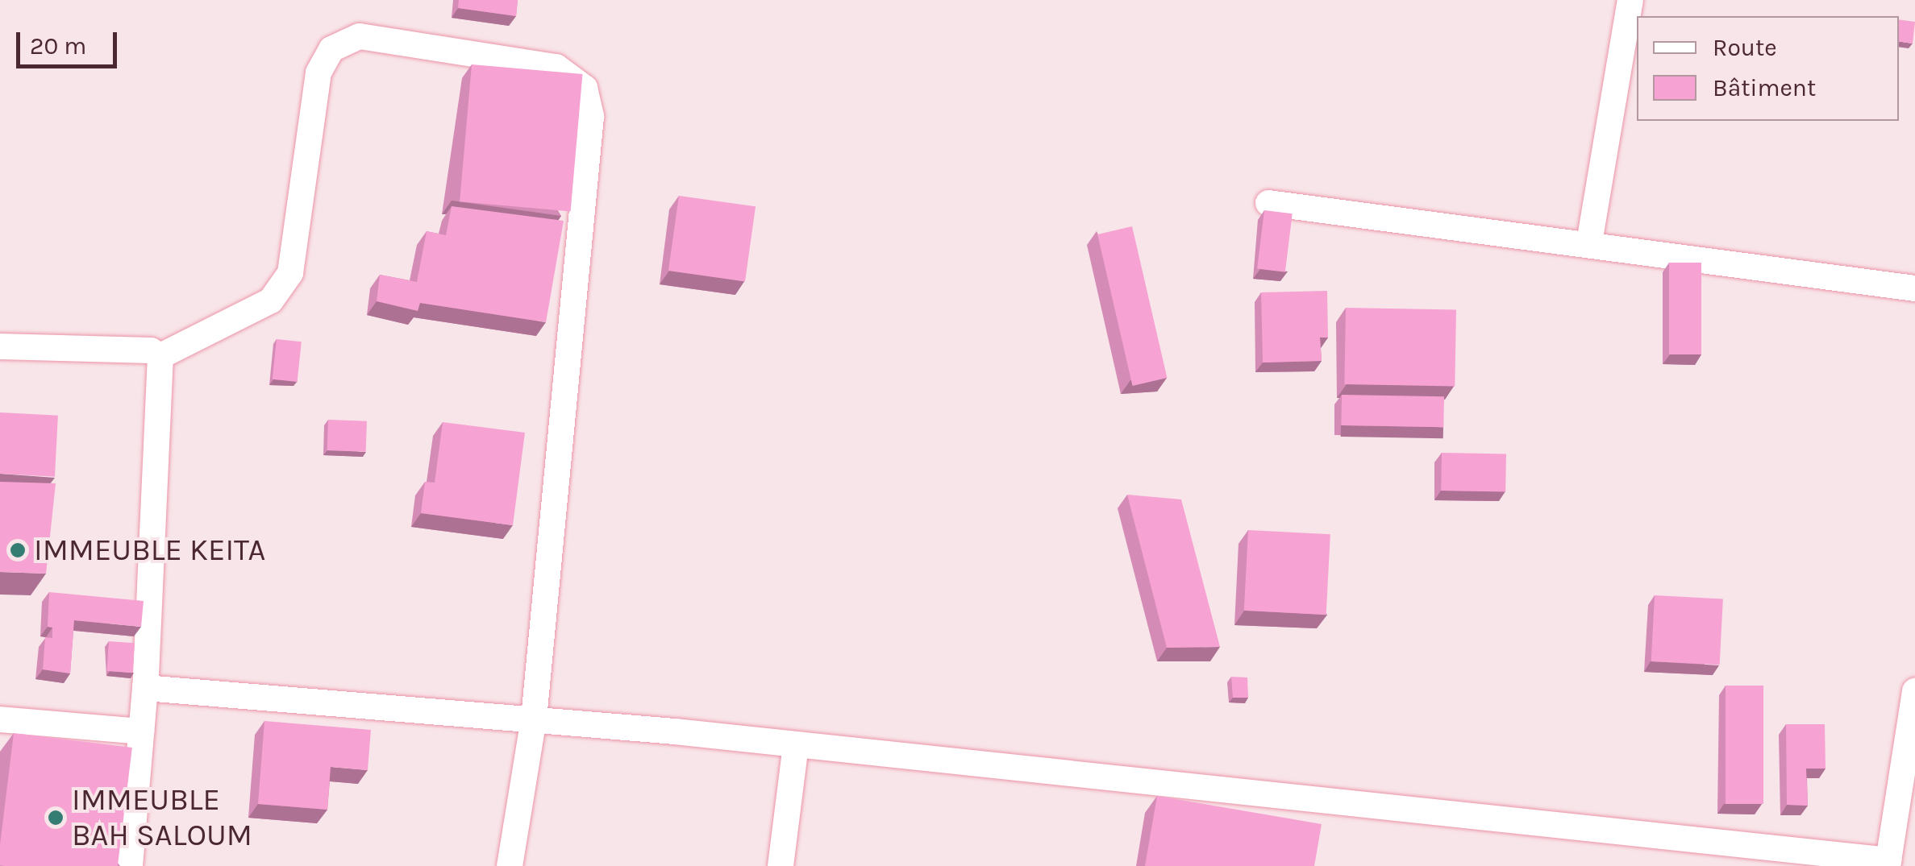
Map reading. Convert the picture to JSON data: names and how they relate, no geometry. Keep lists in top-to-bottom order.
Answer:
{
  "places": ["IMMEUBLE KEITA", "IMMEUBLE BAH SALOUM"],
  "legend": ["Route", "Bâtiment"],
  "scale_bar": "20 m"
}
